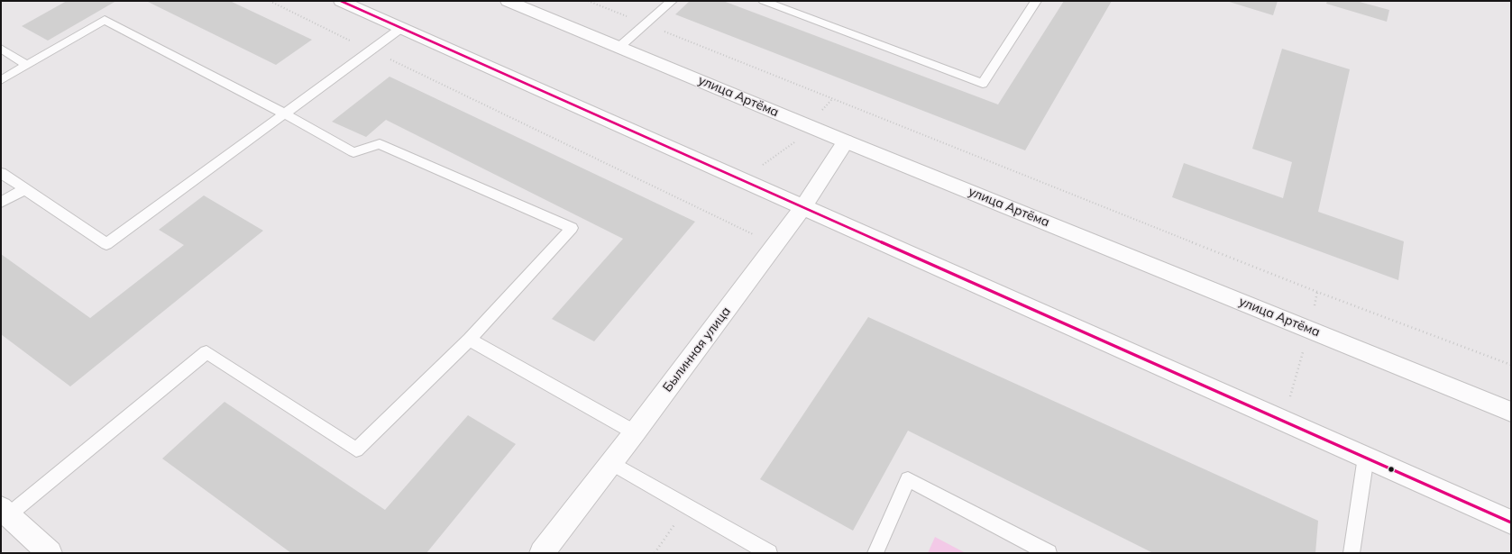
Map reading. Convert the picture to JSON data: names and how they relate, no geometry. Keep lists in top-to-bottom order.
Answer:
{
  "streets": {
    "street": ["улица Артёма", "Былинная улица"]
  },
  "crossings": [
    ["улица Артёма", "Былинная улица"]
  ]
}
